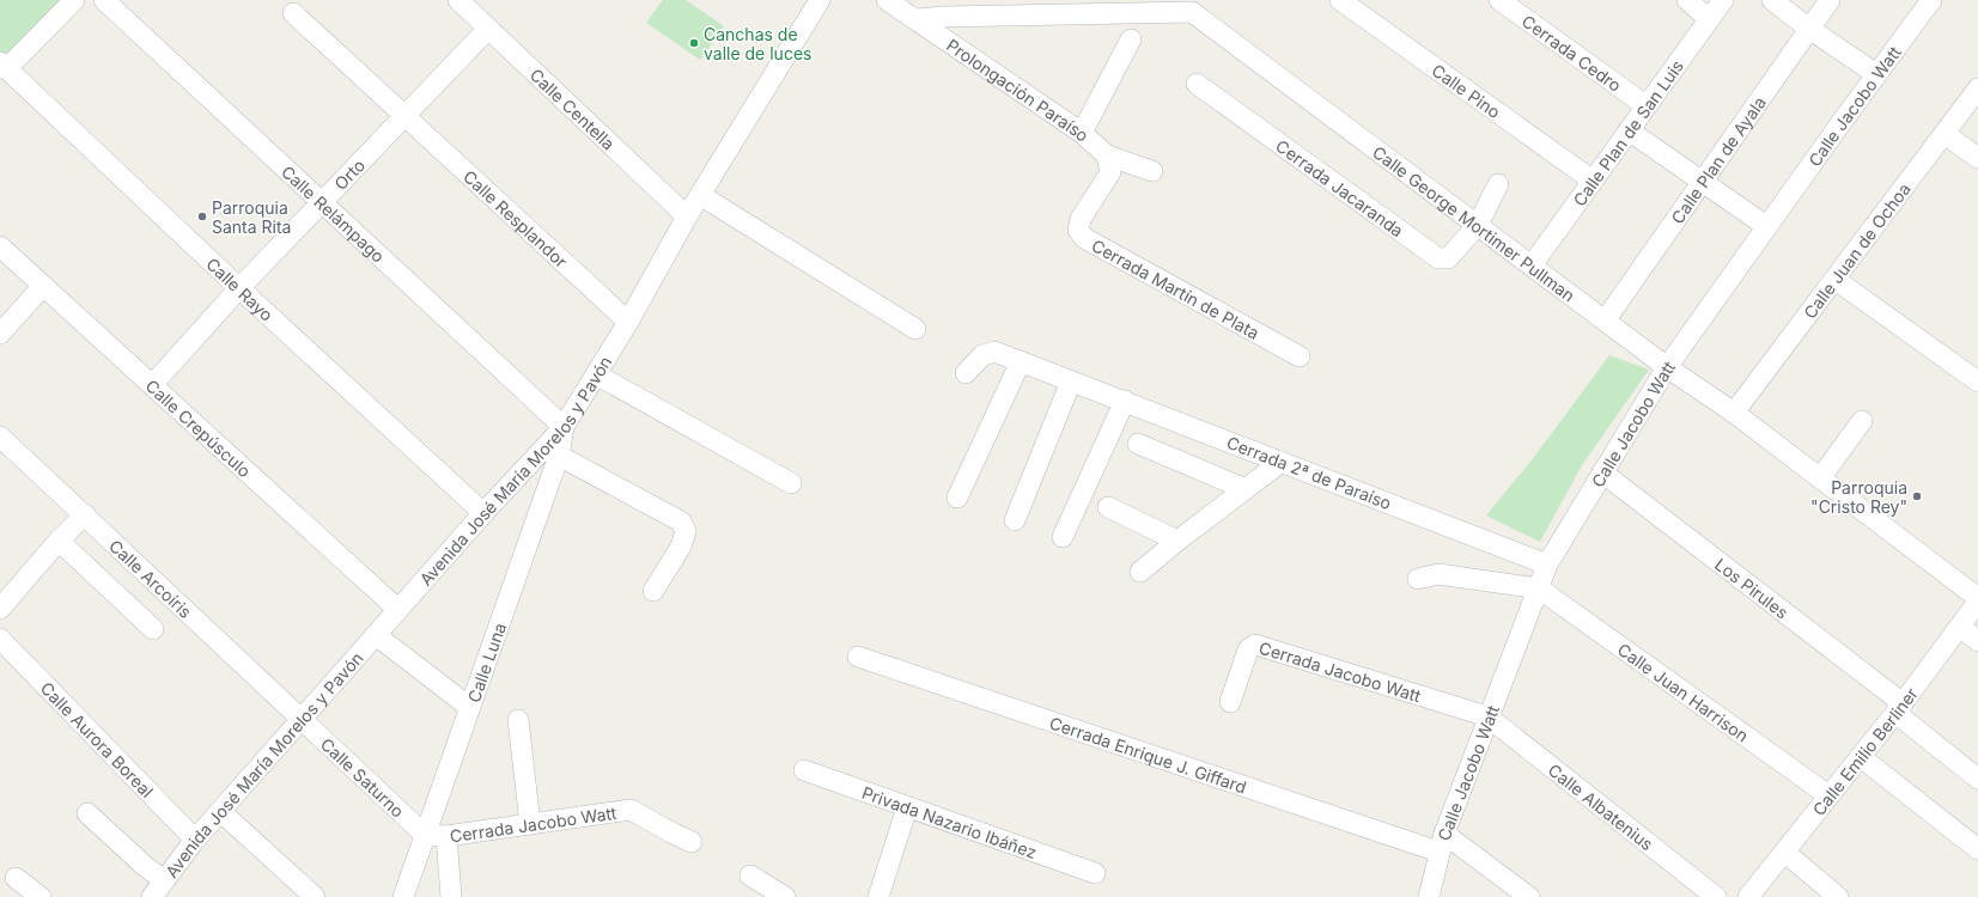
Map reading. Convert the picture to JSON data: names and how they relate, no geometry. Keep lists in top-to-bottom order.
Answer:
{
  "streets": {
    "street": [
      "Cerrada Cedro",
      "Prolongación Paraíso",
      "Calle Pino",
      "Calle Jacobo Watt",
      "Calle Centella",
      "Calle Plan de San Luis",
      "Calle Plan de Ayala",
      "Orto",
      "Cerrada Jacaranda",
      "Calle Relámpago",
      "Calle Resplandor",
      "Calle George Mortimer Pullman",
      "Calle Juan de Ochoa",
      "Calle Rayo",
      "Cerrada Martín de Plata",
      "Calle Crepúsculo",
      "Avenida José María Morelos y Pavón",
      "Cerrada 2ª de Paraíso",
      "Calle Arcoíris",
      "Los Pirules",
      "Calle Luna",
      "Cerrada Jacobo Watt",
      "Calle Juan Harrison",
      "Calle Aurora Boreal",
      "Calle Emilio Berliner",
      "Cerrada Enrique J. Giffard",
      "Calle Saturno",
      "Calle Albatenius",
      "Privada Nazario Ibáñez"
    ]
  },
  "crossings": [
    ["Cerrada Cedro", "Calle Plan de San Luis"],
    ["Prolongación Paraíso", "Calle George Mortimer Pullman"],
    ["Prolongación Paraíso", "Cerrada Martín de Plata"],
    ["Calle Pino", "Calle Plan de San Luis"],
    ["Calle Jacobo Watt", "Calle George Mortimer Pullman"],
    ["Calle Jacobo Watt", "Cerrada 2ª de Paraíso"],
    ["Calle Jacobo Watt", "Los Pirules"],
    ["Calle Jacobo Watt", "Cerrada Jacobo Watt"],
    ["Calle Jacobo Watt", "Calle Juan Harrison"],
    ["Calle Jacobo Watt", "Cerrada Enrique J. Giffard"],
    ["Calle Jacobo Watt", "Calle Albatenius"],
    ["Calle Centella", "Orto"],
    ["Calle Centella", "Avenida José María Morelos y Pavón"],
    ["Calle Plan de San Luis", "Calle George Mortimer Pullman"],
    ["Calle Plan de Ayala", "Calle George Mortimer Pullman"],
    ["Orto", "Calle Relámpago"],
    ["Orto", "Calle Resplandor"],
    ["Orto", "Calle Rayo"],
    ["Orto", "Calle Crepúsculo"],
    ["Cerrada Jacaranda", "Calle George Mortimer Pullman"],
    ["Calle Relámpago", "Avenida José María Morelos y Pavón"],
    ["Calle Relámpago", "Calle Luna"],
    ["Calle Resplandor", "Avenida José María Morelos y Pavón"],
    ["Calle George Mortimer Pullman", "Calle Juan de Ochoa"],
    ["Calle Rayo", "Avenida José María Morelos y Pavón"],
    ["Calle Crepúsculo", "Avenida José María Morelos y Pavón"],
    ["Avenida José María Morelos y Pavón", "Calle Arcoíris"],
    ["Avenida José María Morelos y Pavón", "Calle Luna"],
    ["Avenida José María Morelos y Pavón", "Calle Aurora Boreal"],
    ["Avenida José María Morelos y Pavón", "Calle Saturno"],
    ["Calle Arcoíris", "Calle Saturno"],
    ["Los Pirules", "Calle Emilio Berliner"],
    ["Calle Luna", "Cerrada Jacobo Watt"],
    ["Calle Luna", "Calle Saturno"],
    ["Cerrada Jacobo Watt", "Calle Saturno"],
    ["Cerrada Jacobo Watt", "Calle Albatenius"],
    ["Calle Juan Harrison", "Calle Emilio Berliner"]
  ],
  "places": ["Canchas de valle de luces", "Parroquia Santa Rita", "Parroquia \"Cristo Rey\""]
}
